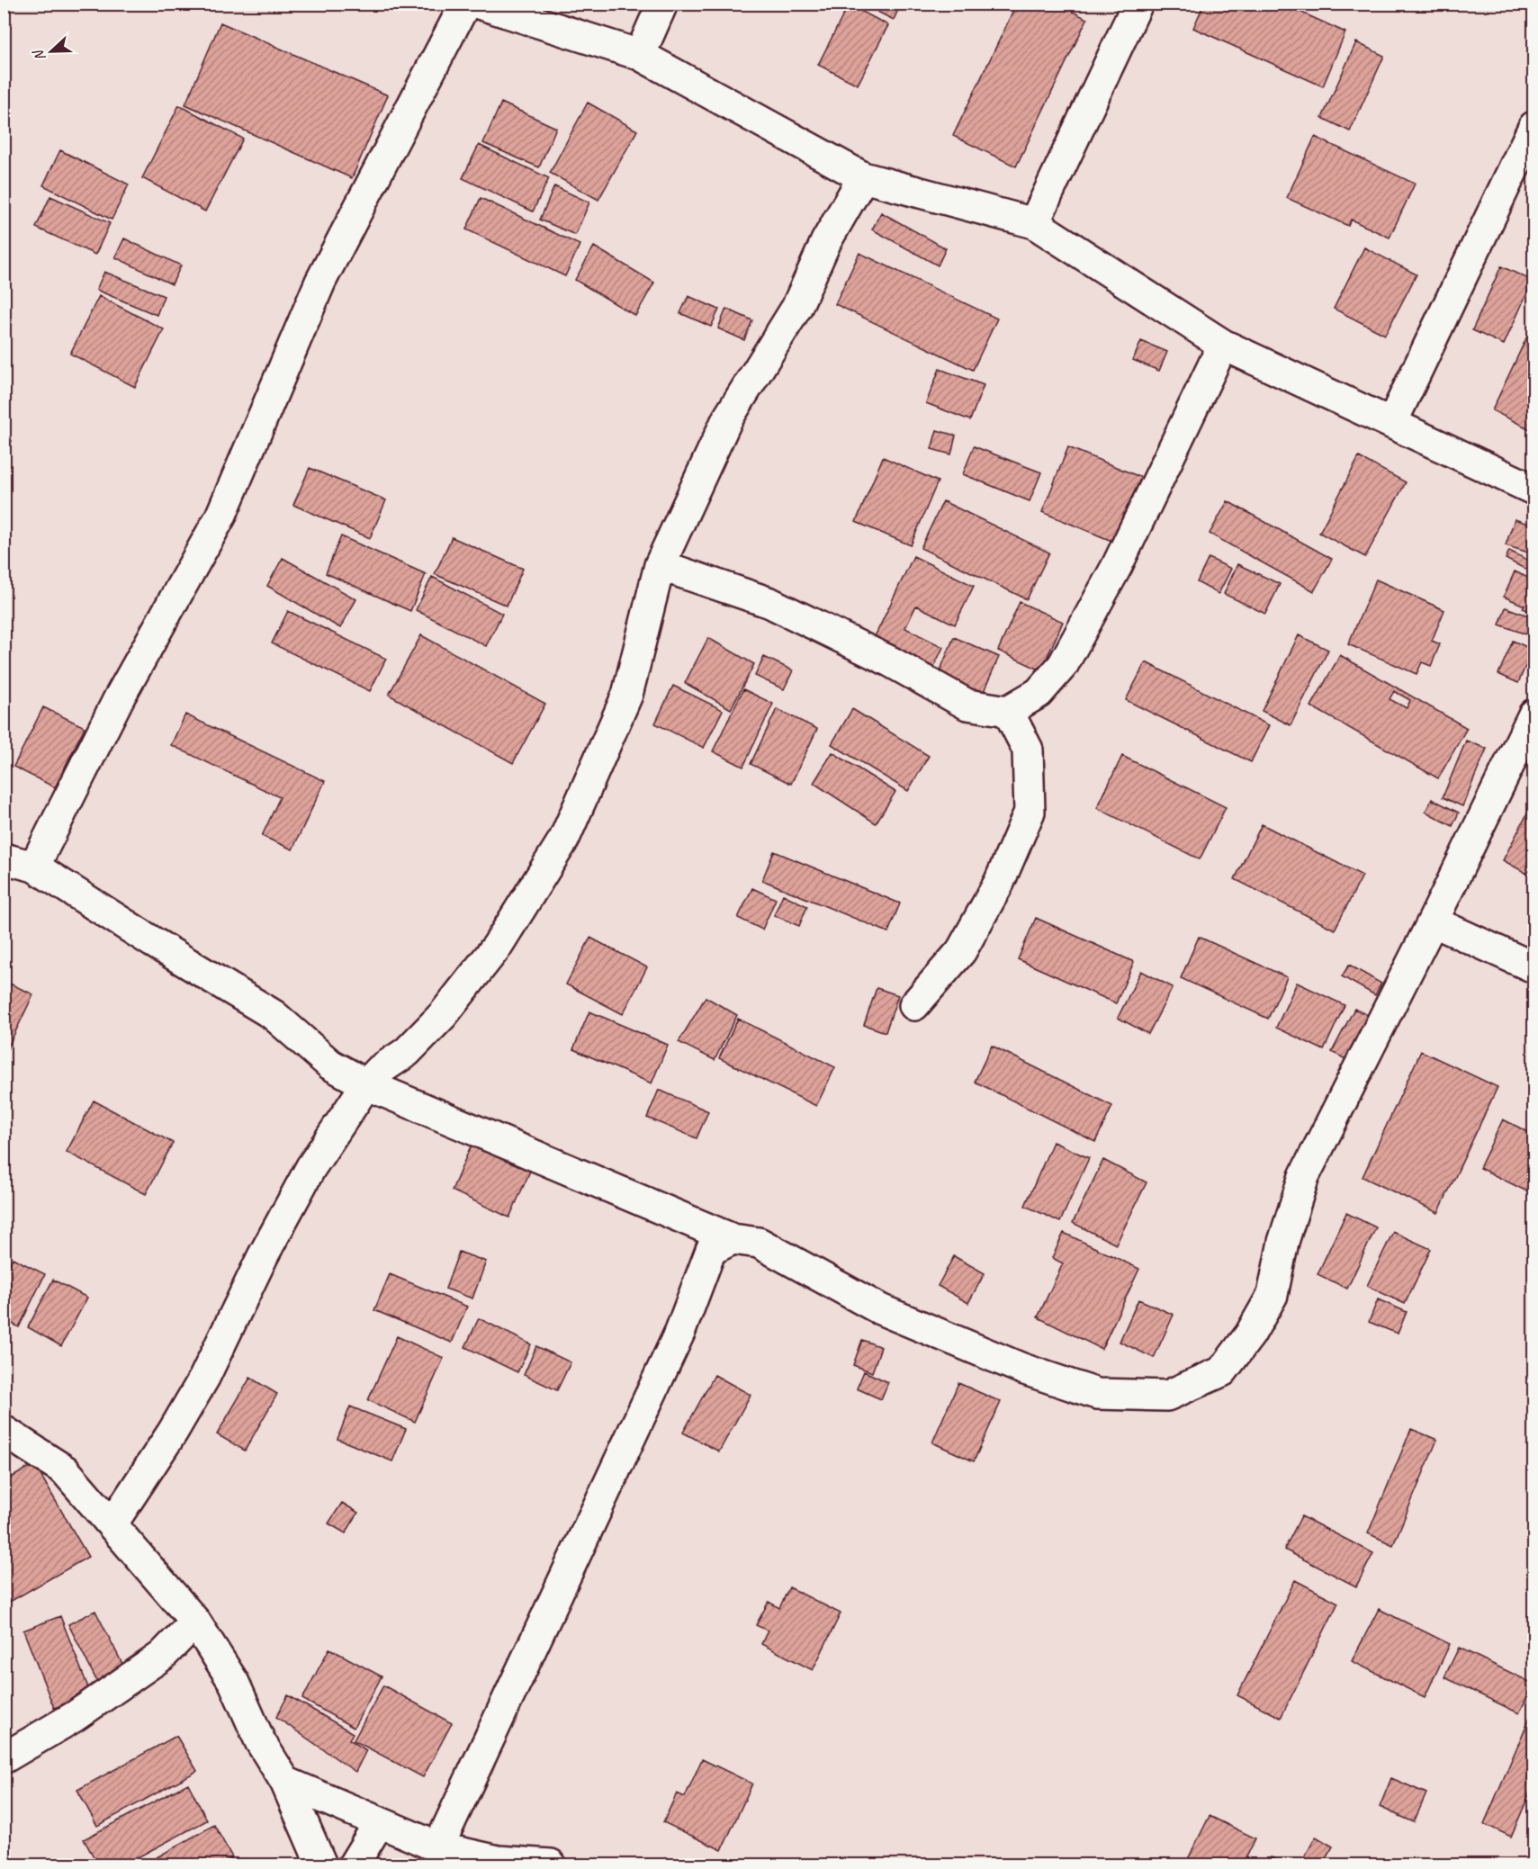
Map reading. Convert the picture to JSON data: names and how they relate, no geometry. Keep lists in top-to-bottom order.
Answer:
{
  "north": "left"
}
